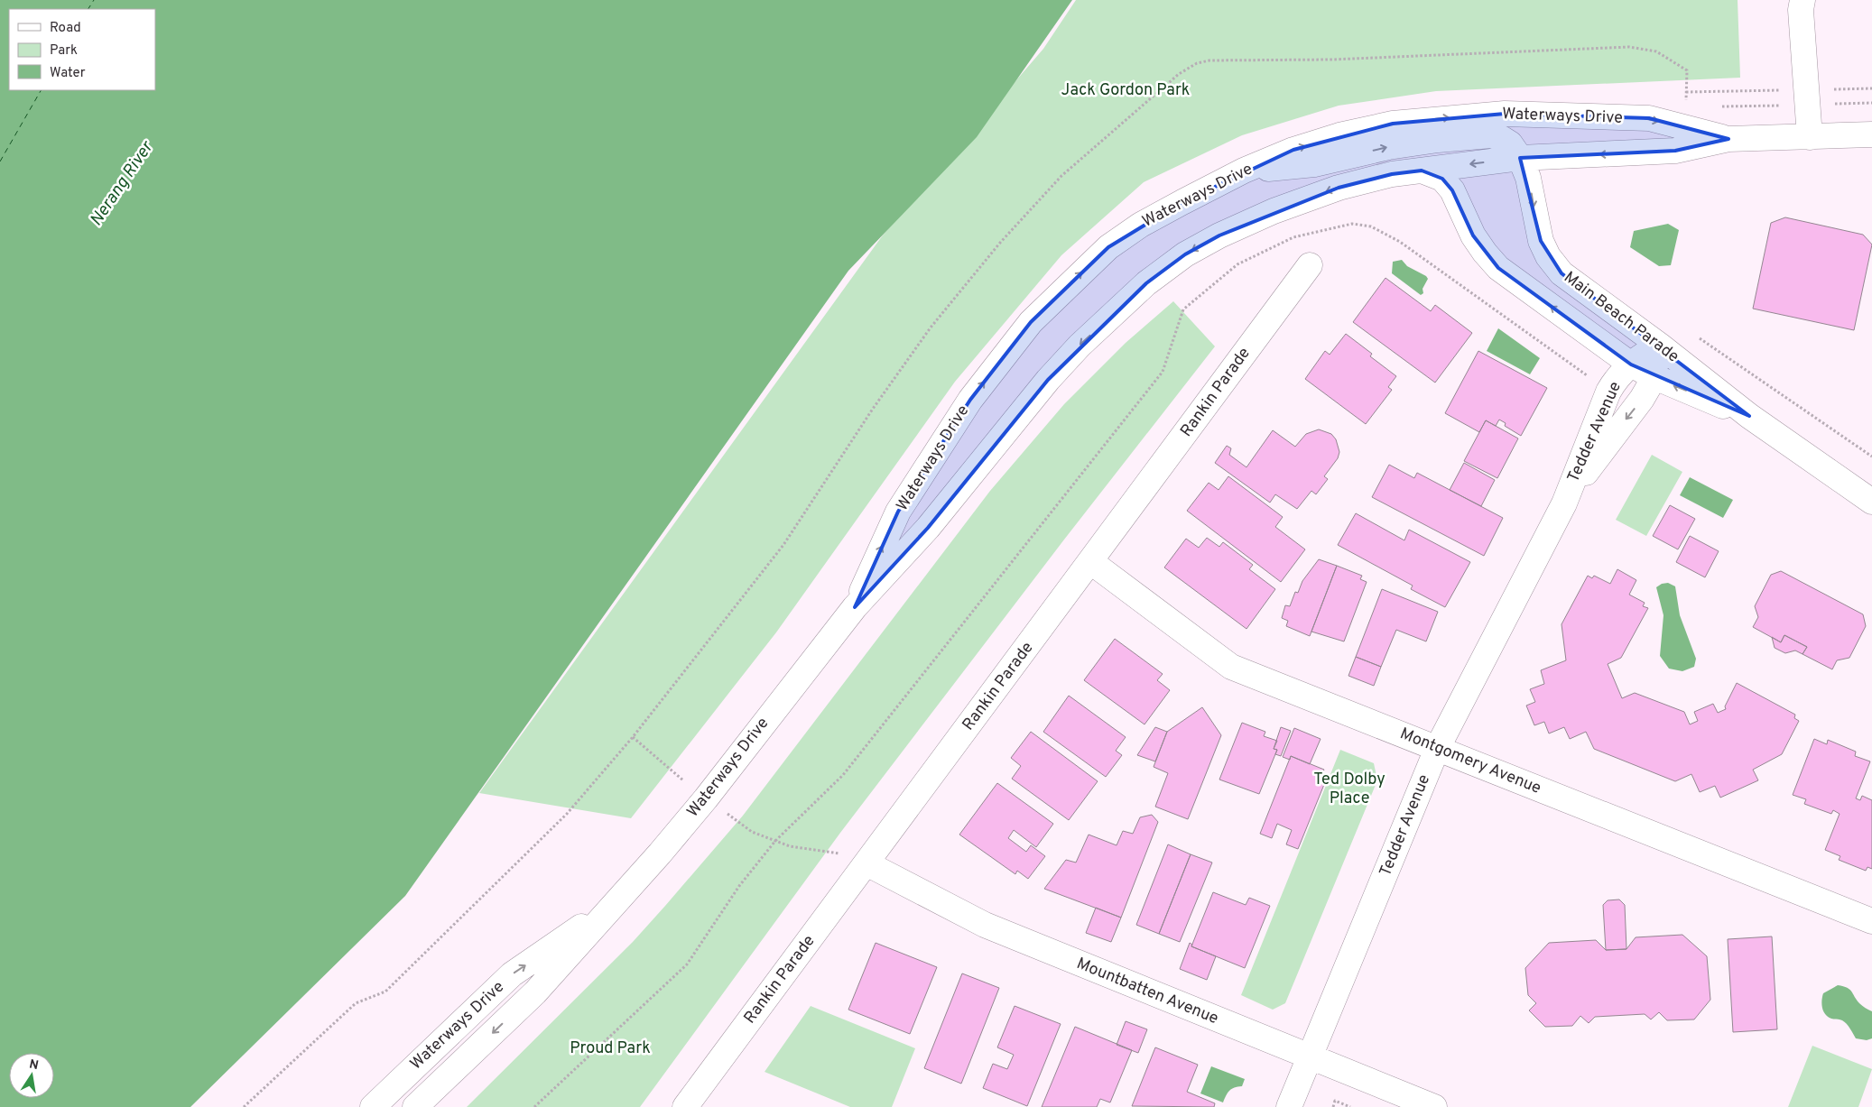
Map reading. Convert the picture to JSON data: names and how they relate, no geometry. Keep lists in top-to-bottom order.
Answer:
{
  "streets": {
    "street": [
      "Waterways Drive",
      "Main Beach Parade",
      "Rankin Parade",
      "Tedder Avenue",
      "Montgomery Avenue",
      "Mountbatten Avenue"
    ]
  },
  "crossings": [
    ["Waterways Drive", "Main Beach Parade"],
    ["Main Beach Parade", "Tedder Avenue"],
    ["Rankin Parade", "Montgomery Avenue"],
    ["Rankin Parade", "Mountbatten Avenue"],
    ["Tedder Avenue", "Montgomery Avenue"],
    ["Tedder Avenue", "Mountbatten Avenue"]
  ],
  "water": ["Nerang River"],
  "parks": ["Jack Gordon Park", "Ted Dolby Place", "Proud Park"],
  "legend": ["Road", "Park", "Water"],
  "north": "top"
}
